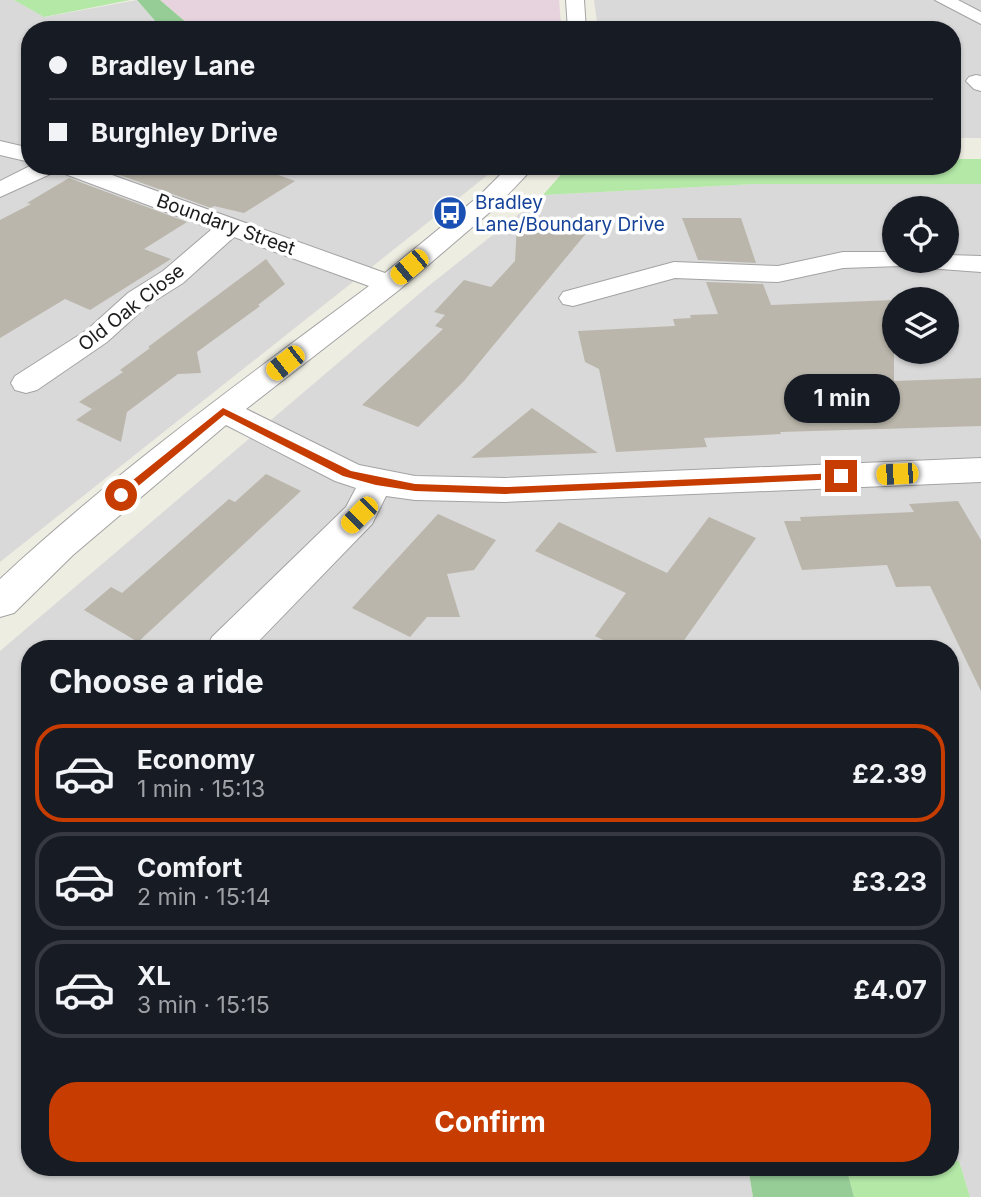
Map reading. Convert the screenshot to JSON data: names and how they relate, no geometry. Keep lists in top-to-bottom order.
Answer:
{
  "streets": {
    "street": ["Boundary Street", "Old Oak Close"]
  },
  "crossings": [
    ["Boundary Street", "Old Oak Close"]
  ],
  "places": {
    "bus stop": ["Bradley Lane/Boundary Drive"]
  },
  "page": {
    "banner": ["Bradley Lane", "Burghley Drive"],
    "bubble": "1 min",
    "heading": "Choose a ride",
    "list": [
      {
        "name": "Economy",
        "note": "1 min · 15:13",
        "value": "£2.39"
      },
      {
        "name": "Comfort",
        "note": "2 min · 15:14",
        "value": "£3.23"
      },
      {
        "name": "XL",
        "note": "3 min · 15:15",
        "value": "£4.07"
      }
    ],
    "buttons": "Confirm"
  }
}
